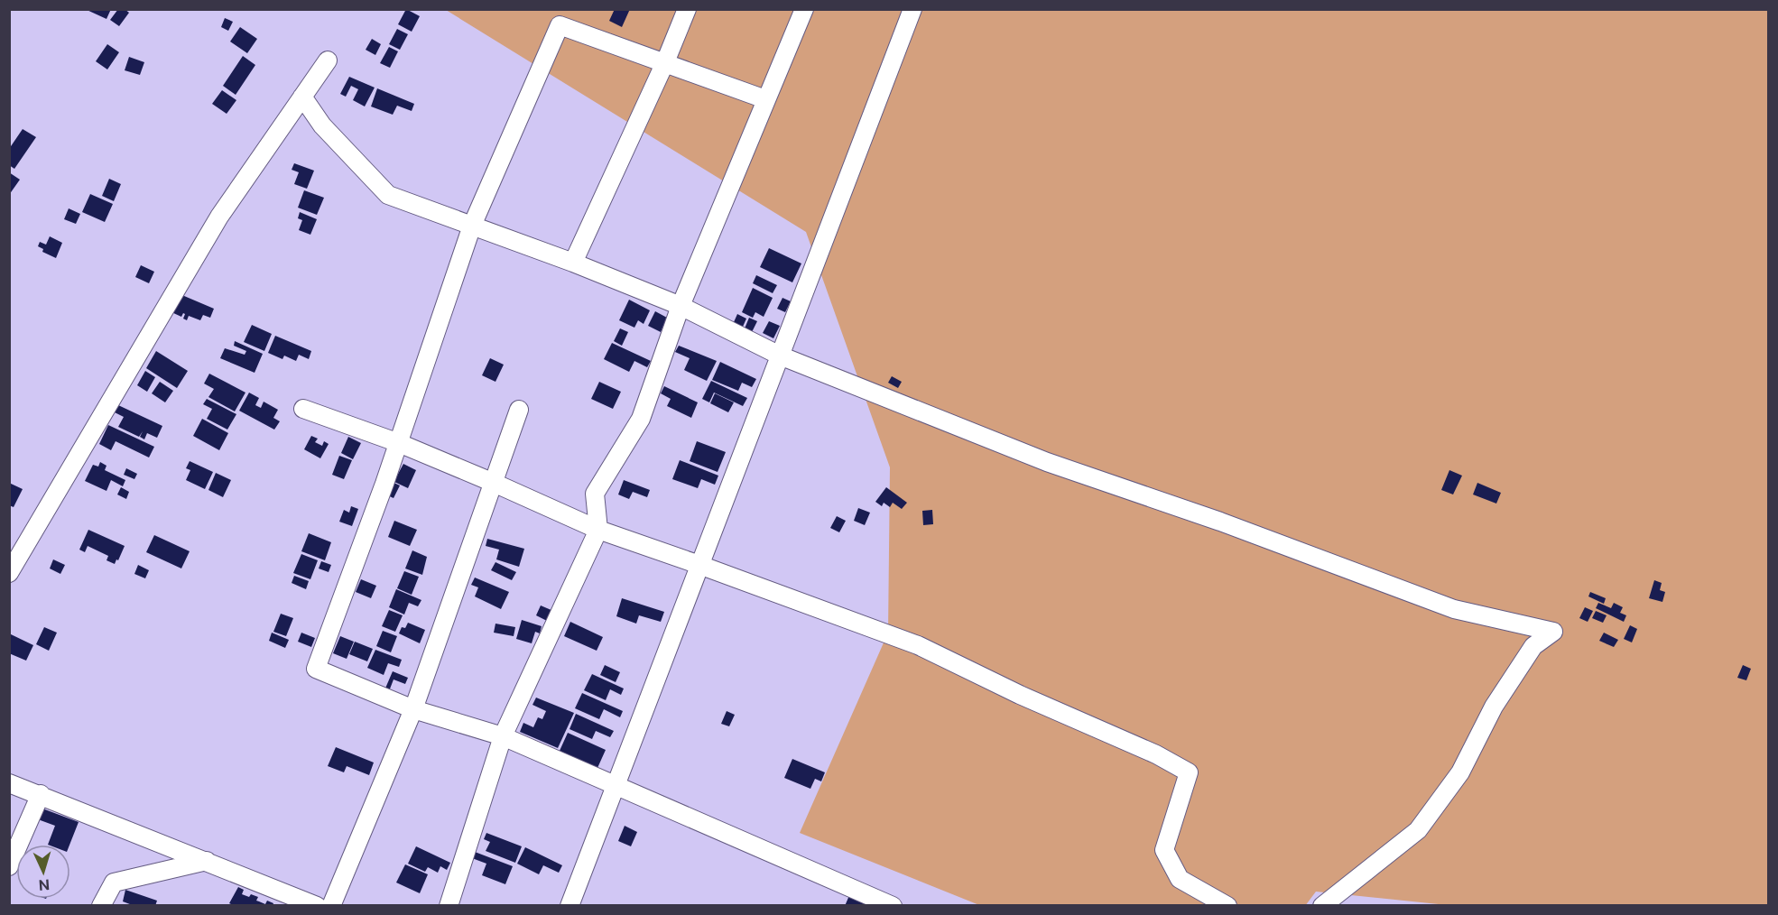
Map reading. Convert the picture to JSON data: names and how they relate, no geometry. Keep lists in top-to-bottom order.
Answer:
{
  "north": "bottom"
}
